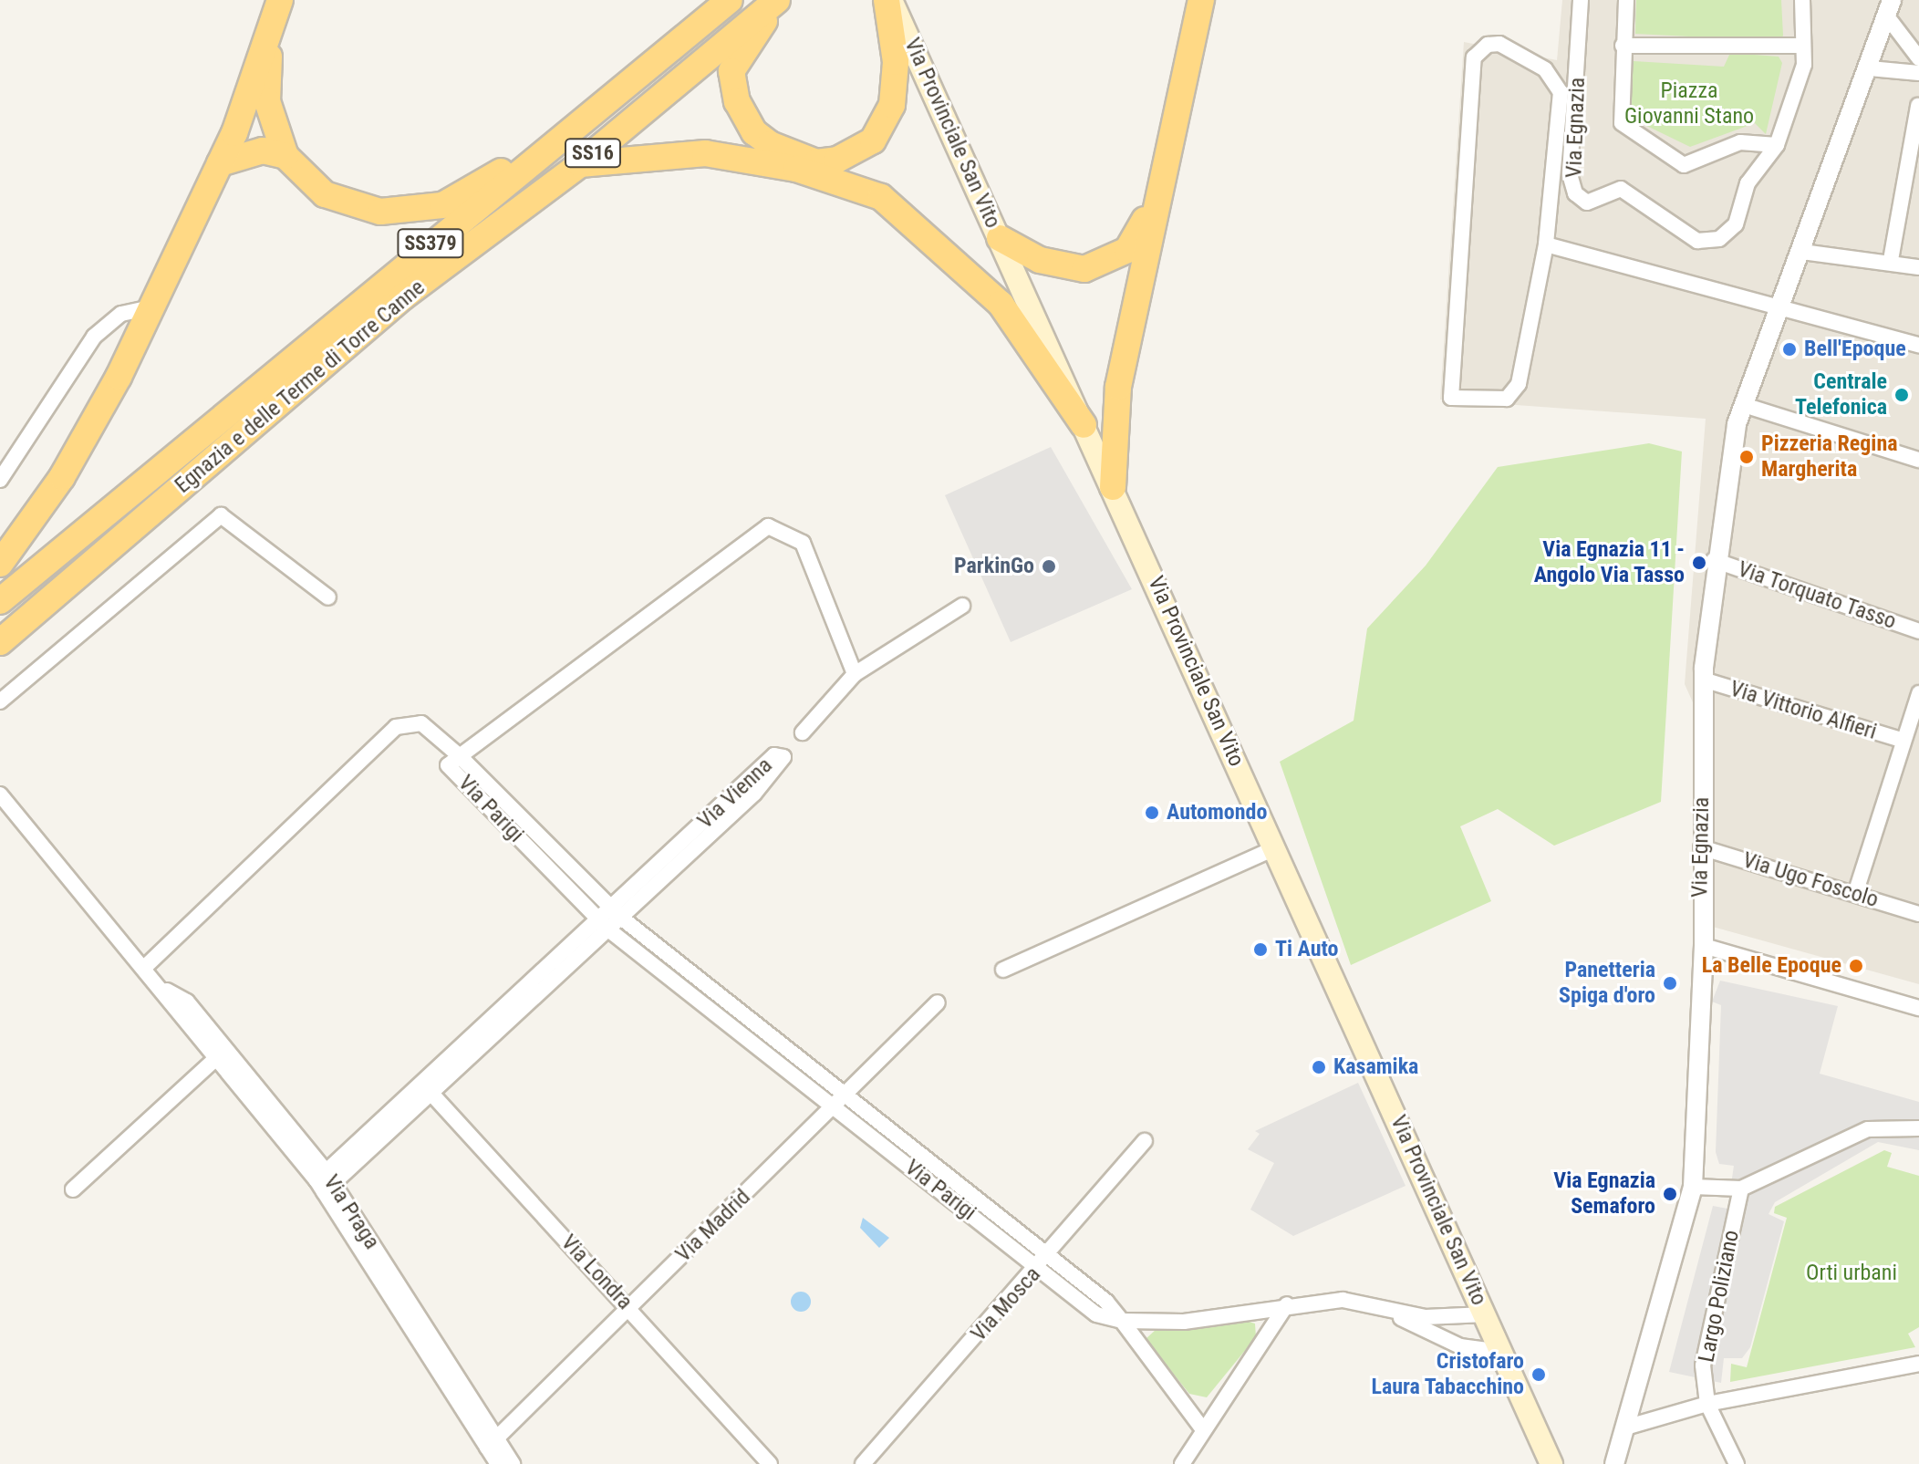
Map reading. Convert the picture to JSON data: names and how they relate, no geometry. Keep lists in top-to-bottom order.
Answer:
{
  "streets": {
    "highway": ["SS16", "SS379", "Egnazia e delle Terme di Torre Canne"],
    "main road": ["Via Provinciale San Vito"],
    "street": [
      "Via Egnazia",
      "Via Torquato Tasso",
      "Via Vittorio Alfieri",
      "Via Vienna",
      "Via Parigi",
      "Via Ugo Foscolo",
      "Via Praga",
      "Via Madrid",
      "Via Londra",
      "Largo Poliziano",
      "Via Mosca"
    ]
  },
  "crossings": [
    ["Via Egnazia", "Via Torquato Tasso"],
    ["Via Egnazia", "Via Vittorio Alfieri"],
    ["Via Egnazia", "Via Ugo Foscolo"],
    ["Via Vienna", "Via Parigi"],
    ["Via Vienna", "Via Praga"],
    ["Via Vienna", "Via Londra"],
    ["Via Parigi", "Via Madrid"],
    ["Via Parigi", "Via Mosca"],
    ["Via Praga", "Via Madrid"],
    ["Via Madrid", "Via Londra"]
  ],
  "parks": ["Piazza Giovanni Stano", "Orti urbani"],
  "places": [
    "Bell'Epoque",
    "Centrale Telefonica",
    "Pizzeria Regina Margherita",
    "Via Egnazia 11 - Angolo Via Tasso",
    "ParkinGo",
    "Automondo",
    "Ti Auto",
    "La Belle Epoque",
    "Panetteria Spiga d'oro",
    "Kasamika",
    "Via Egnazia Semaforo",
    "Cristofaro Laura Tabacchino"
  ]
}
